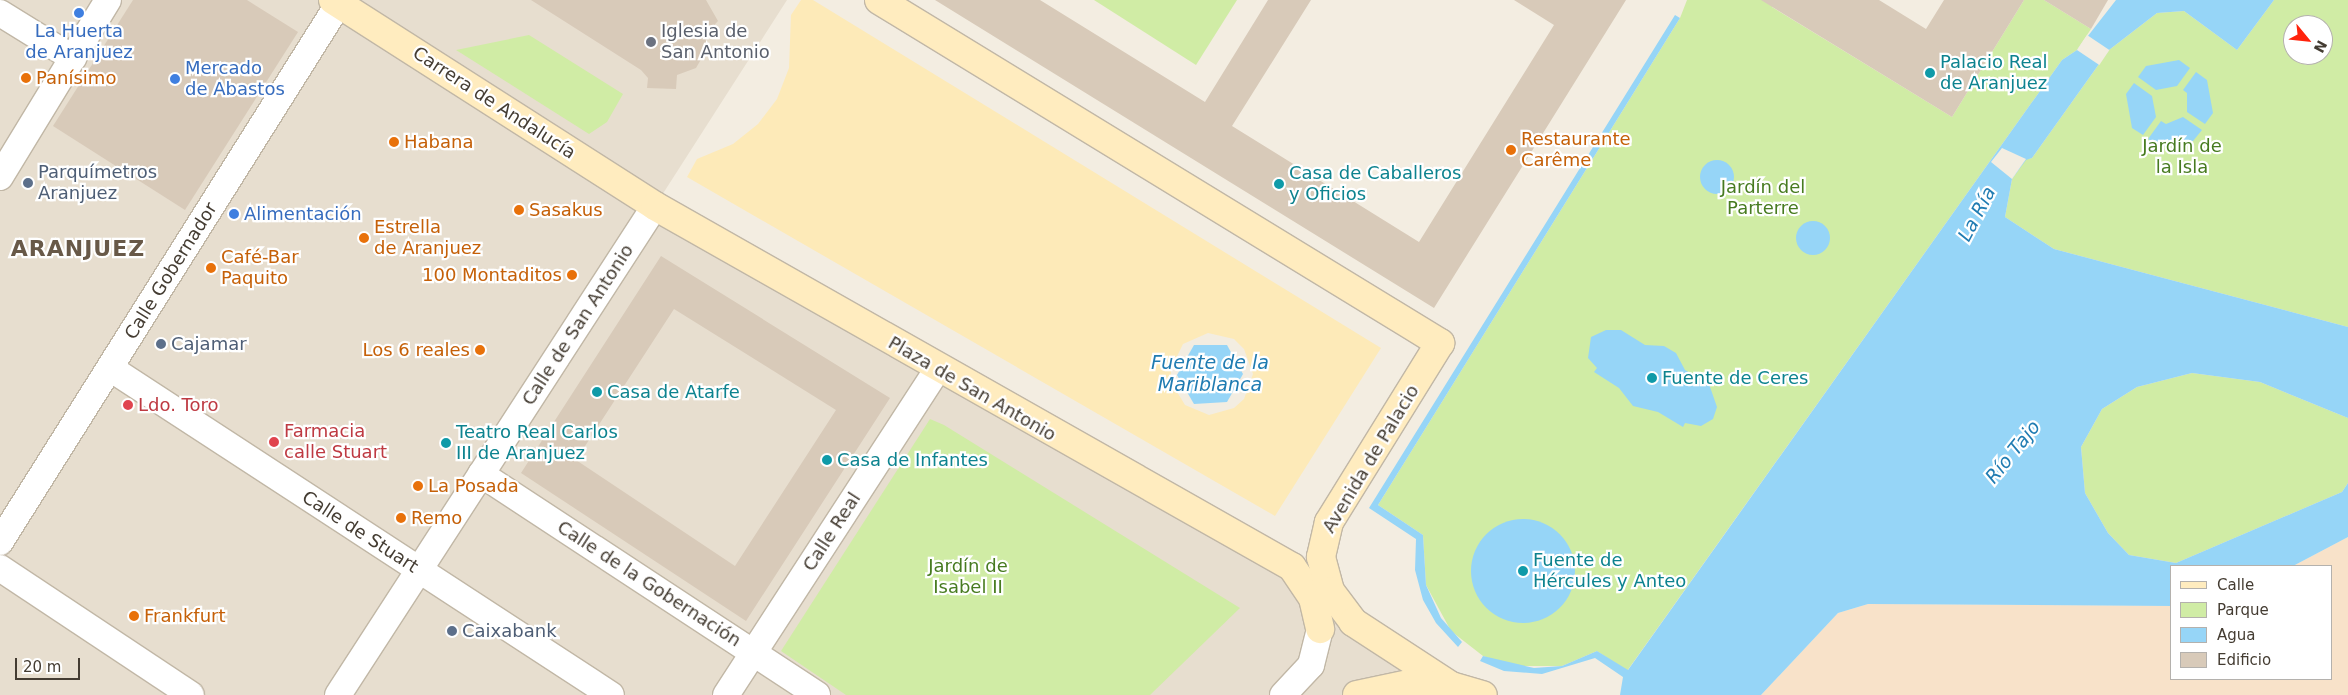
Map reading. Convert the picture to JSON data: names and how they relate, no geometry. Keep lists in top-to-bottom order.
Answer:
{
  "streets": {
    "main road": ["Carrera de Andalucía", "Plaza de San Antonio", "Avenida de Palacio"],
    "street": [
      "Calle Gobernador",
      "Calle de San Antonio",
      "Calle de Stuart",
      "Calle Real",
      "Calle de la Gobernación"
    ]
  },
  "crossings": [
    ["Carrera de Andalucía", "Calle Gobernador"],
    ["Carrera de Andalucía", "Calle de San Antonio"],
    ["Carrera de Andalucía", "Plaza de San Antonio"],
    ["Calle Gobernador", "Calle de Stuart"],
    ["Calle de San Antonio", "Plaza de San Antonio"],
    ["Calle de San Antonio", "Calle de Stuart"],
    ["Calle de San Antonio", "Calle de la Gobernación"],
    ["Plaza de San Antonio", "Avenida de Palacio"],
    ["Plaza de San Antonio", "Calle Real"],
    ["Calle Real", "Calle de la Gobernación"]
  ],
  "districts": ["ARANJUEZ"],
  "water": ["La Ría", "Fuente de la Mariblanca", "Río Tajo"],
  "parks": ["Jardín de la Isla", "Jardín del Parterre", "Jardín de Isabel II"],
  "places": [
    "La Huerta de Aranjuez",
    "Iglesia de San Antonio",
    "Palacio Real de Aranjuez",
    "Panísimo",
    "Mercado de Abastos",
    "Habana",
    "Restaurante Carême",
    "Parquímetros Aranjuez",
    "Casa de Caballeros y Oficios",
    "Sasakus",
    "Alimentación",
    "Estrella de Aranjuez",
    "Café-Bar Paquito",
    "100 Montaditos",
    "Cajamar",
    "Los 6 reales",
    "Fuente de Ceres",
    "Casa de Atarfe",
    "Ldo. Toro",
    "Farmacia calle Stuart",
    "Teatro Real Carlos III de Aranjuez",
    "Casa de Infantes",
    "La Posada",
    "Remo",
    "Fuente de Hércules y Anteo",
    "Frankfurt",
    "Caixabank"
  ],
  "legend": [
    "Calle",
    "Parque",
    "Agua",
    "Edificio"
  ],
  "scale_bar": "20 m",
  "north": "bottom right"
}
